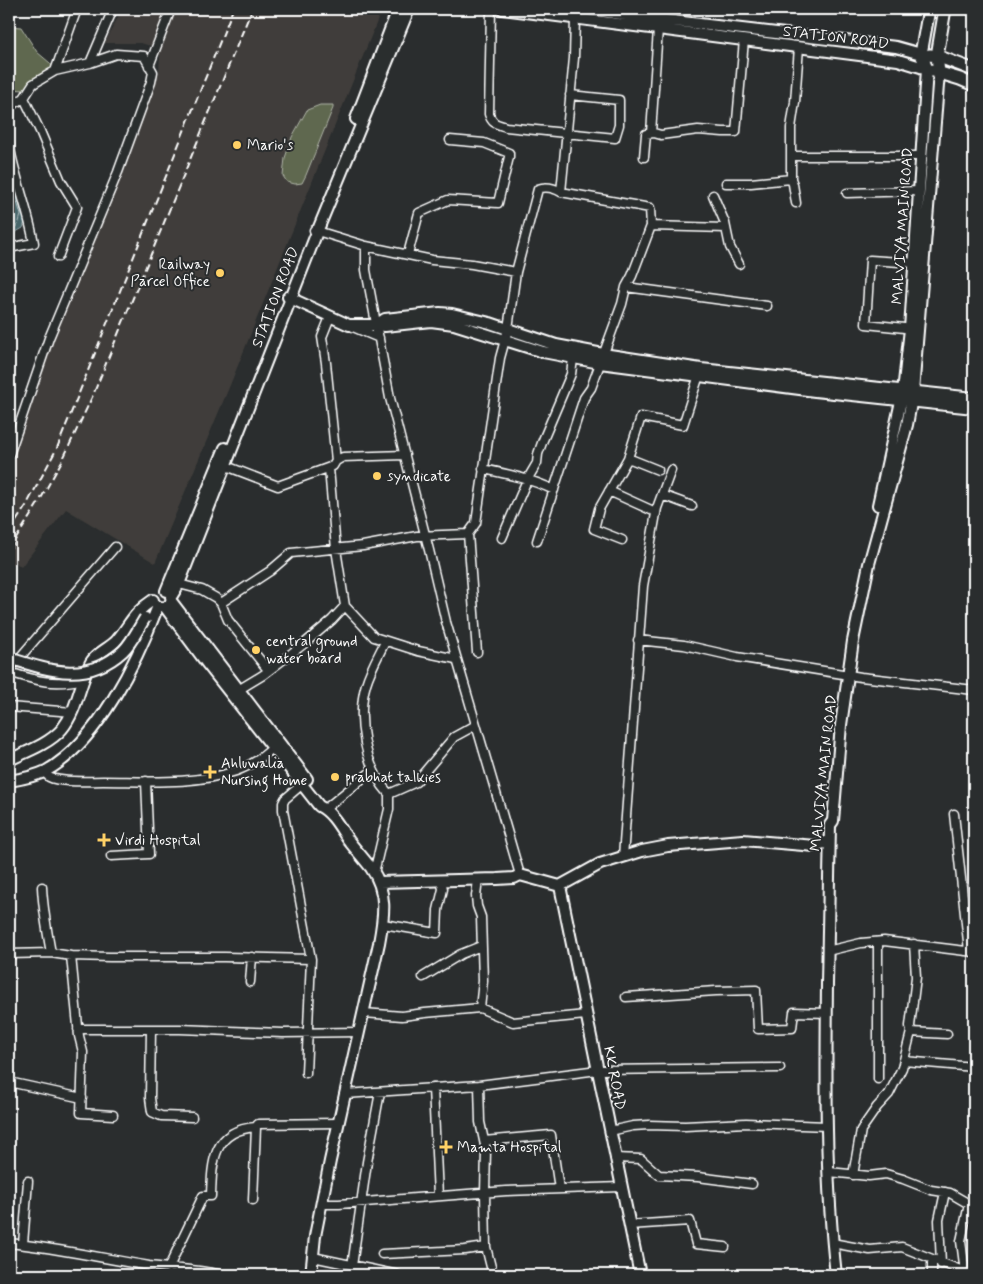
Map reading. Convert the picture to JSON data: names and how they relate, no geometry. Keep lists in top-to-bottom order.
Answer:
{
  "streets": {
    "main road": ["MALVIYA MAIN ROAD"],
    "street": ["STATION ROAD", "KK ROAD"]
  },
  "crossings": [
    ["STATION ROAD", "MALVIYA MAIN ROAD"]
  ],
  "places": {
    "other": [
      "Mario's",
      "Railway Parcel Office",
      "syndicate",
      "central ground water board",
      "prabhat talkies"
    ],
    "health": ["Ahluwalia Nursing Home", "Virdi Hospital", "Mamta Hospital"]
  }
}
